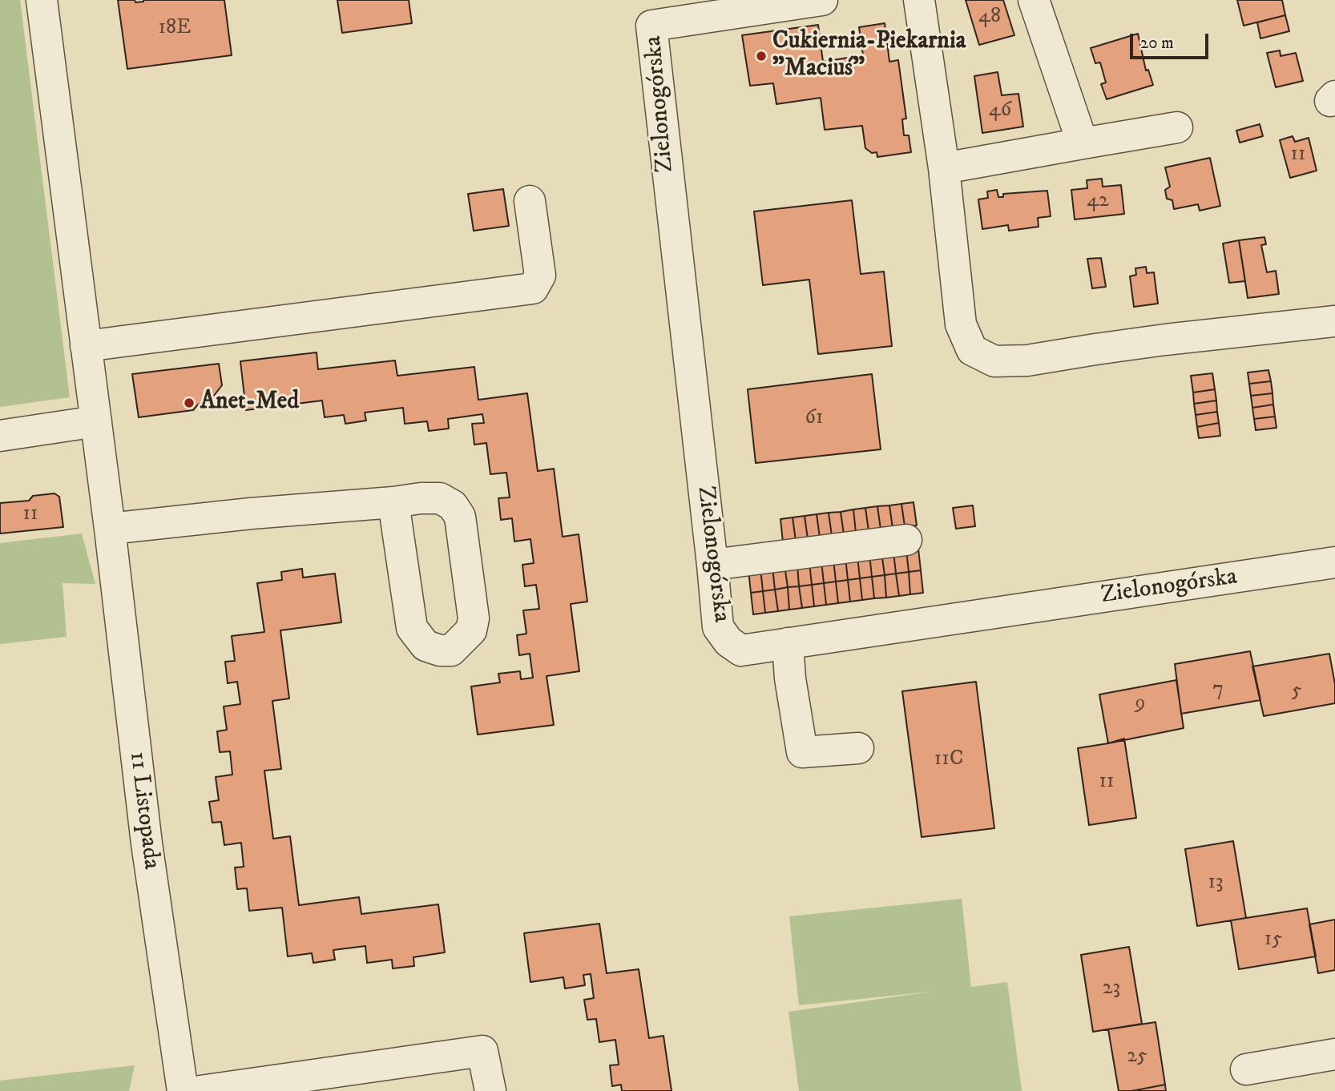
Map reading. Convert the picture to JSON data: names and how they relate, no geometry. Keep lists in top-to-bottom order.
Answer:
{
  "streets": {
    "street": ["Zielonogórska", "11 Listopada"]
  },
  "places": ["Cukiernia-Piekarnia \"Maciuś\"", "Anet-Med"],
  "house_numbers": [
    "48",
    "18E",
    "46",
    "11",
    "42",
    "61",
    "11",
    "7",
    "5",
    "9",
    "11C",
    "11",
    "13",
    "15",
    "23",
    "25"
  ],
  "scale_bar": "20 m"
}
